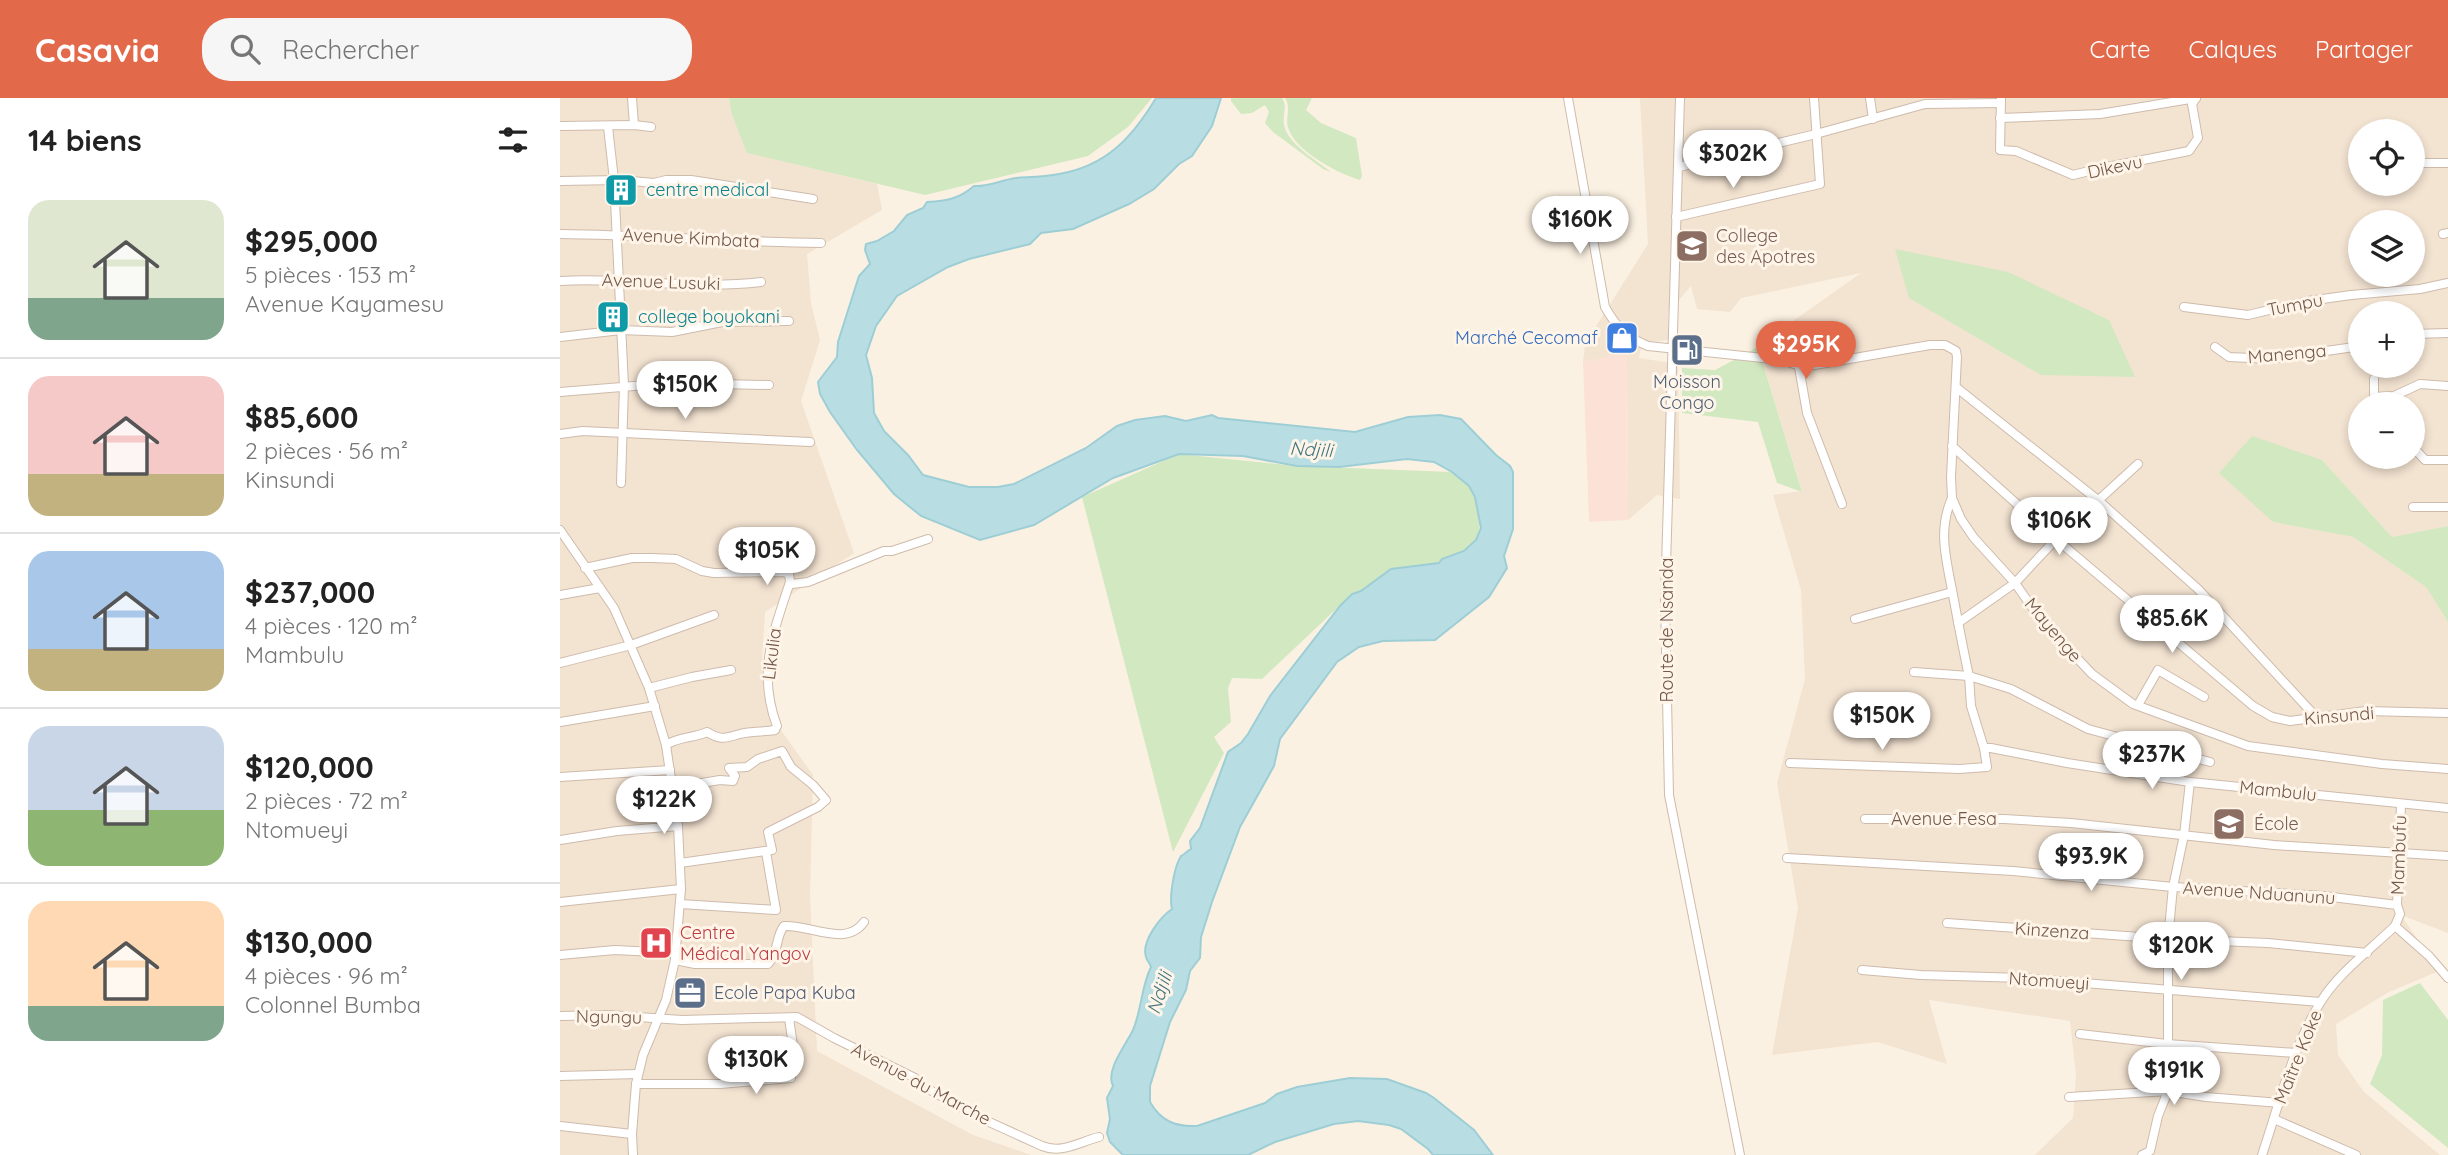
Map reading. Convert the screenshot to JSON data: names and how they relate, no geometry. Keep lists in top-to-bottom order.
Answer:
{
  "streets": {
    "street": [
      "Dikevu",
      "Avenue Kimbata",
      "Avenue Lusuki",
      "Tumpu",
      "Manenga",
      "Route de Nsanda",
      "Mayenge",
      "Likulia",
      "Kinsundi",
      "Mambulu",
      "Avenue Fesa",
      "Mambufu",
      "Avenue Nduanunu",
      "Kinzenza",
      "Ntomueyi",
      "Ngungu",
      "Maître Koke",
      "Avenue du Marche"
    ]
  },
  "crossings": [
    ["Mayenge", "Kinsundi"],
    ["Mambulu", "Mambufu"],
    ["Avenue Fesa", "Mambufu"],
    ["Mambufu", "Avenue Nduanunu"],
    ["Kinzenza", "Maître Koke"],
    ["Ntomueyi", "Maître Koke"],
    ["Ngungu", "Avenue du Marche"]
  ],
  "water": ["Ndjili"],
  "places": {
    "building": ["centre medical", "college boyokani"],
    "school or university": ["College des Apotres", "École"],
    "shop": ["Marché Cecomaf"],
    "fuel station": ["Moisson Congo"],
    "hospital": ["Centre Médical Yangov"],
    "office": ["Ecole Papa Kuba"]
  },
  "page": {
    "header": "Casavia",
    "search": "Rechercher",
    "nav": ["Carte", "Calques", "Partager"],
    "heading": "14 biens",
    "map_buttons": ["+", "−"],
    "price": [
      "$302K",
      "$160K",
      "$295K",
      "$150K",
      "$106K",
      "$105K",
      "$85.6K",
      "$150K",
      "$237K",
      "$122K",
      "$93.9K",
      "$120K",
      "$130K",
      "$191K"
    ],
    "list": [
      {
        "name": "$295,000",
        "note": "5 pièces · 153 m² · Avenue Kayamesu"
      },
      {
        "name": "$85,600",
        "note": "2 pièces · 56 m² · Kinsundi"
      },
      {
        "name": "$237,000",
        "note": "4 pièces · 120 m² · Mambulu"
      },
      {
        "name": "$120,000",
        "note": "2 pièces · 72 m² · Ntomueyi"
      },
      {
        "name": "$130,000",
        "note": "4 pièces · 96 m² · Colonnel Bumba"
      }
    ]
  }
}
